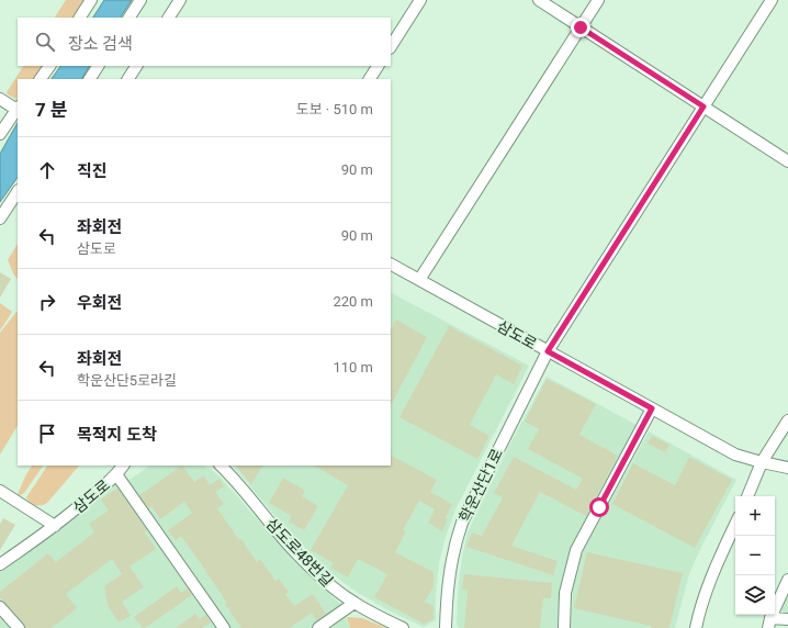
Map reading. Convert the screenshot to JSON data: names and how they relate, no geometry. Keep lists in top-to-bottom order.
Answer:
{
  "streets": {
    "street": ["삼도로", "학운산단1로", "삼도로48번길"]
  },
  "crossings": [
    ["삼도로", "학운산단1로"]
  ],
  "page": {
    "search": "장소 검색",
    "heading": ["7 분", "도보 · 510 m"],
    "list": [
      ["직진", "90 m"],
      ["좌회전", "삼도로", "90 m"],
      ["우회전", "220 m"],
      ["좌회전", "학운산단5로라길", "110 m"],
      "목적지 도착"
    ],
    "map_buttons": ["+", "−"]
  }
}
